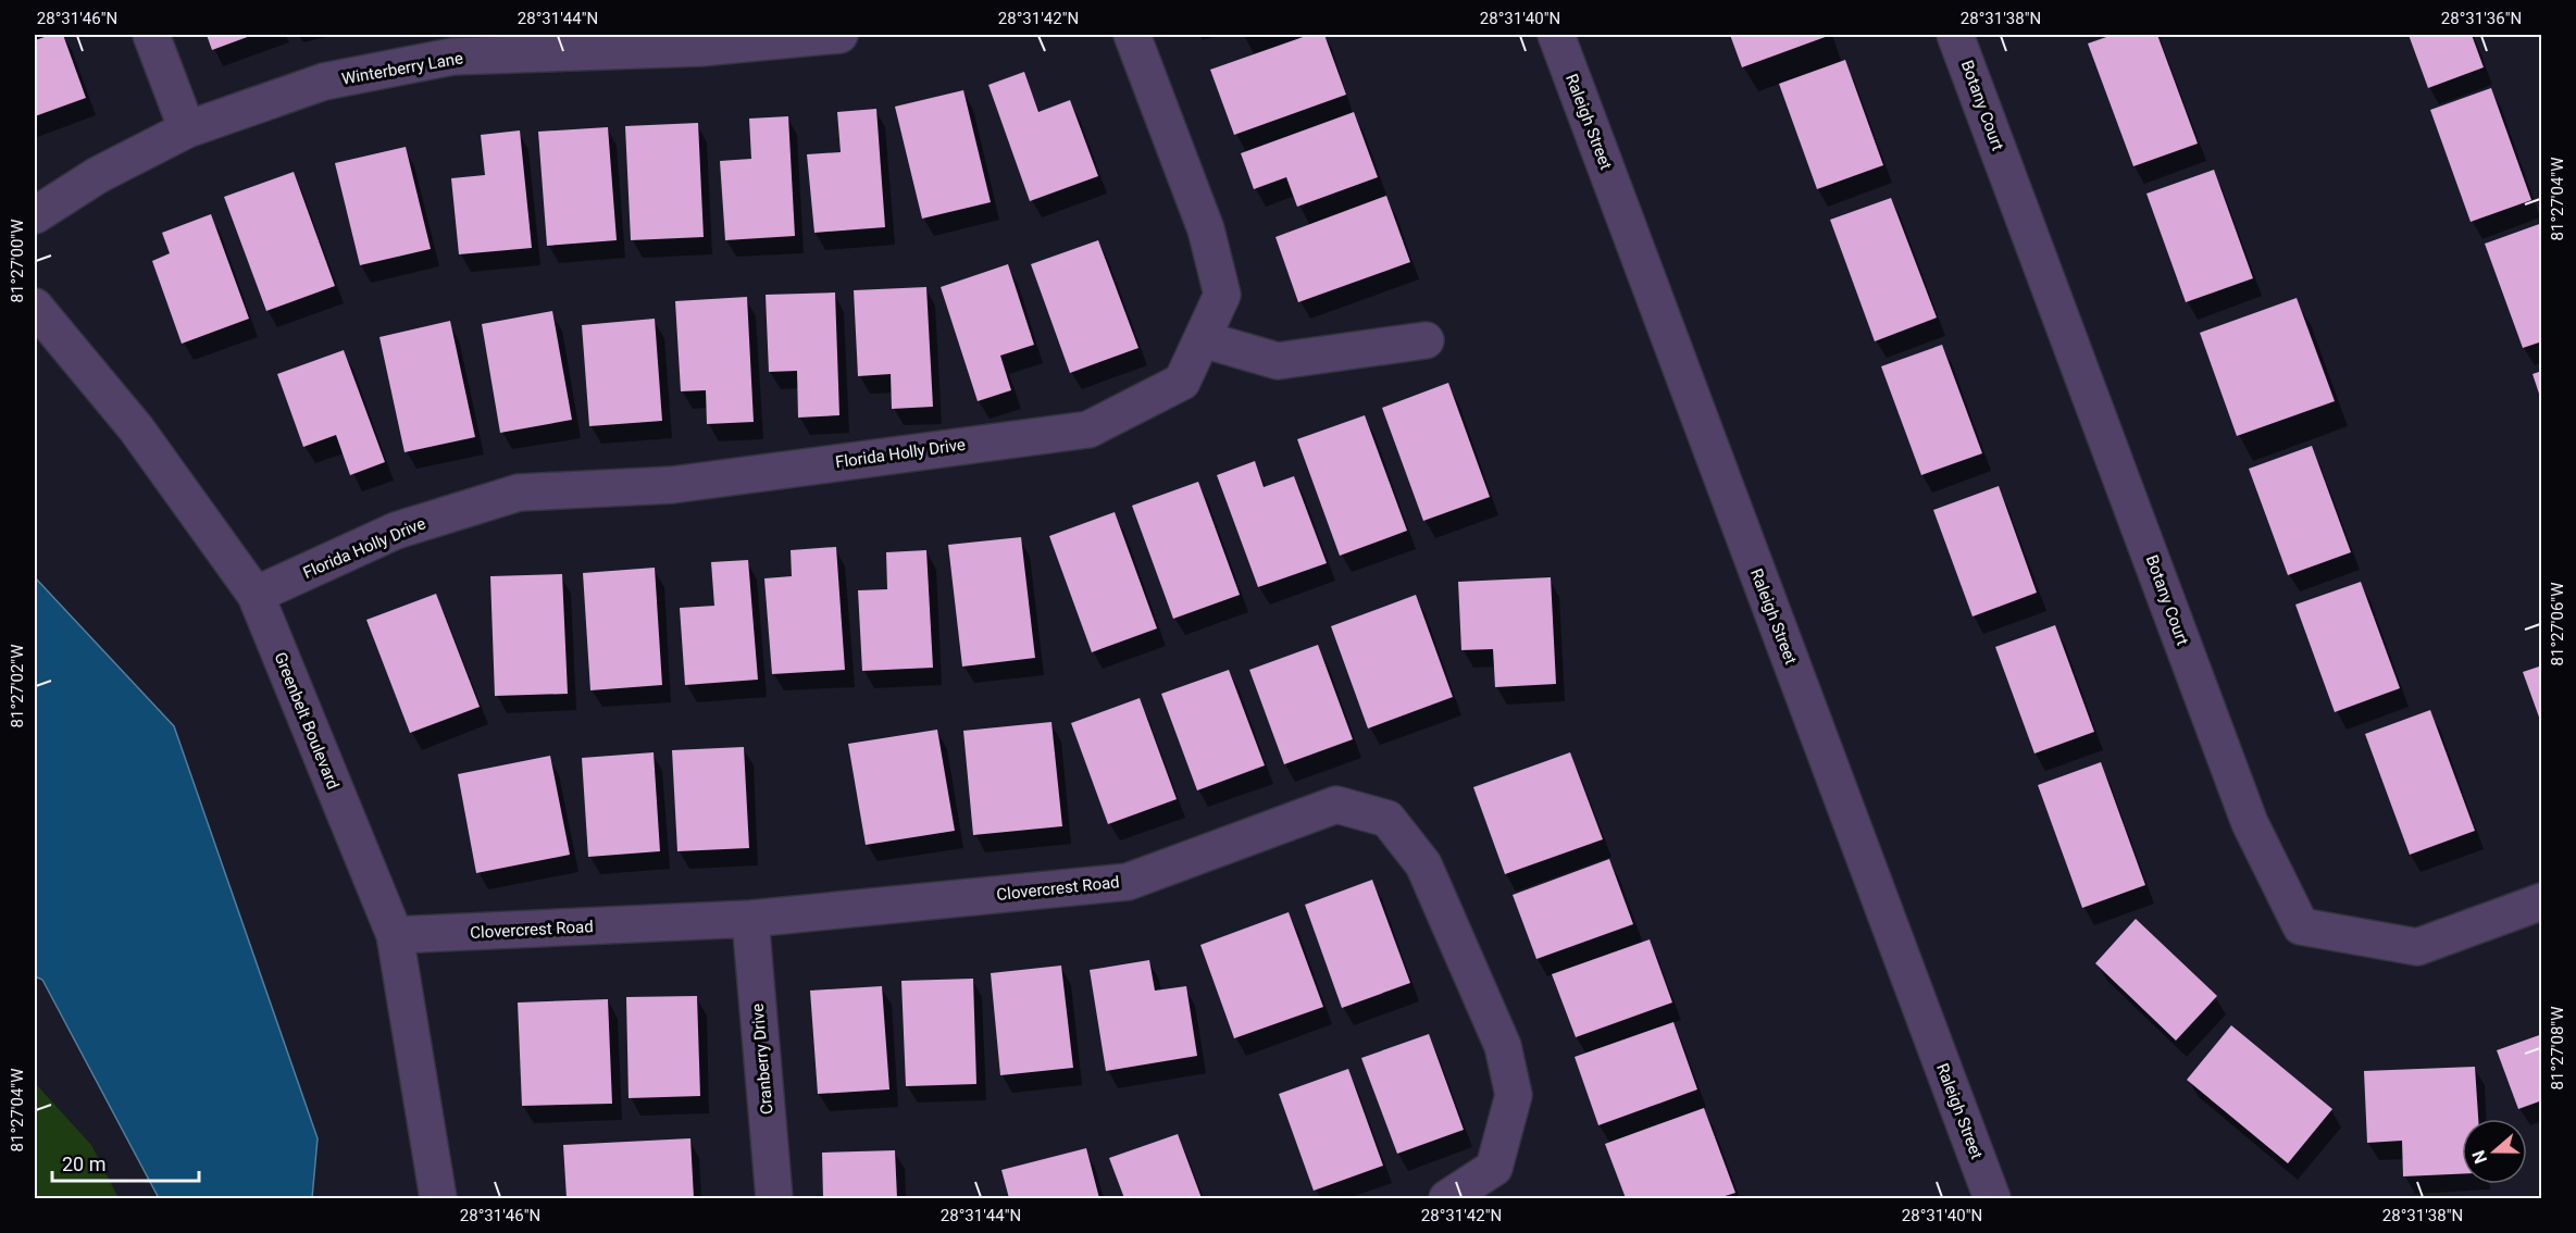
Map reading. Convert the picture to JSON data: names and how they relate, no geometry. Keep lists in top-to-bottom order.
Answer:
{
  "streets": {
    "street": [
      "Winterberry Lane",
      "Botany Court",
      "Raleigh Street",
      "Florida Holly Drive",
      "Greenbelt Boulevard",
      "Clovercrest Road",
      "Cranberry Drive"
    ]
  },
  "crossings": [
    ["Florida Holly Drive", "Greenbelt Boulevard"],
    ["Greenbelt Boulevard", "Clovercrest Road"],
    ["Clovercrest Road", "Cranberry Drive"]
  ],
  "scale_bar": "20 m",
  "north": "left",
  "coordinates": [
    "28°31'46\"N",
    "28°31'44\"N",
    "28°31'42\"N",
    "28°31'40\"N",
    "28°31'38\"N",
    "28°31'36\"N",
    "81°27'04\"W",
    "81°27'00\"W",
    "81°27'06\"W",
    "81°27'02\"W",
    "81°27'08\"W"
  ]
}
